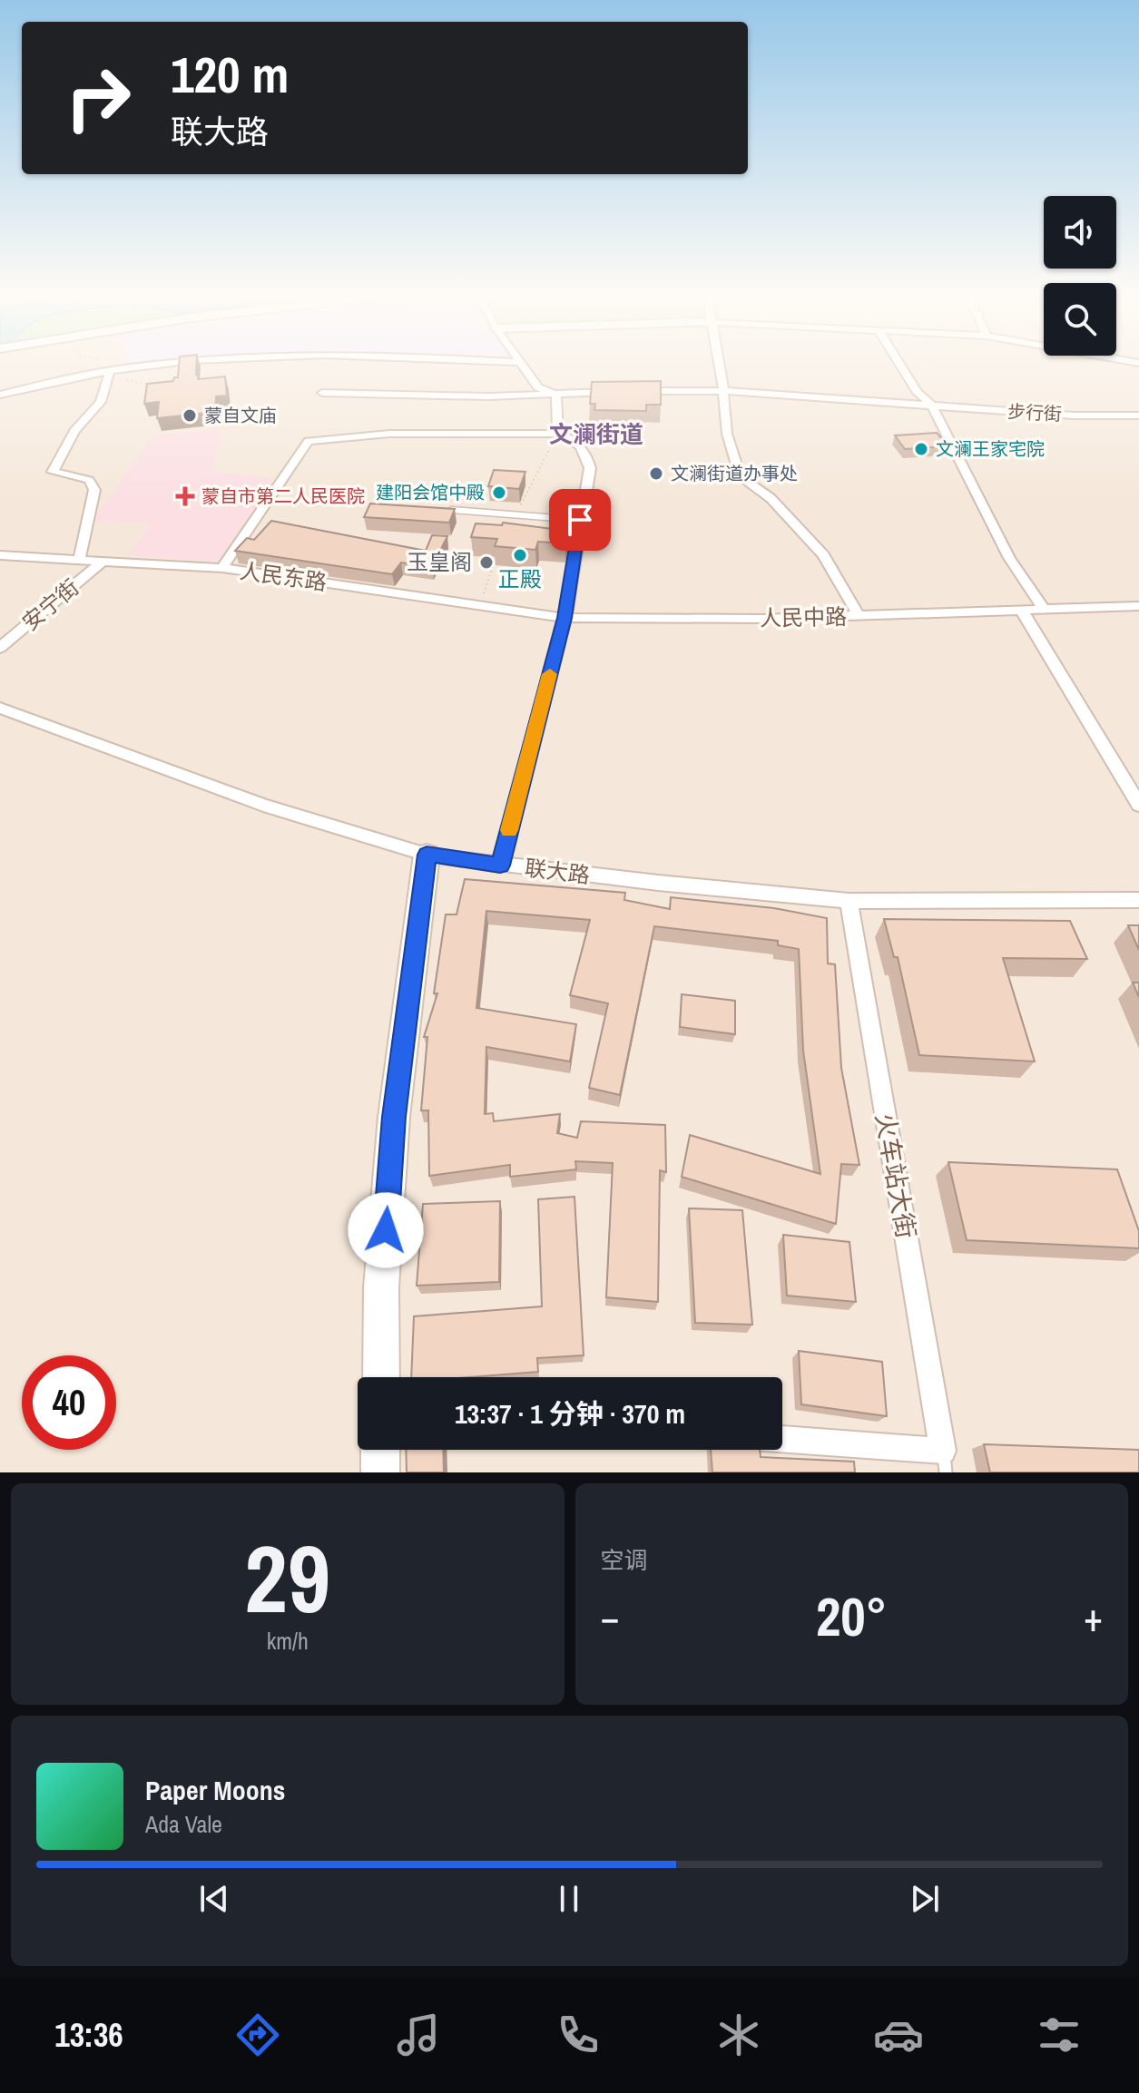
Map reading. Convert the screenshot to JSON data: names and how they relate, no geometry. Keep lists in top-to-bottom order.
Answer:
{
  "streets": {
    "street": [
      "步行街",
      "人民东路",
      "安宁街",
      "人民中路",
      "联大路",
      "火车站大街"
    ]
  },
  "crossings": [
    ["人民东路", "安宁街"],
    ["人民东路", "人民中路"],
    ["联大路", "火车站大街"]
  ],
  "districts": ["文澜街道"],
  "places": {
    "other": [
      "蒙自文庙",
      "文澜王家宅院",
      "文澜街道办事处",
      "建阳会馆中殿",
      "正殿",
      "玉皇阁"
    ],
    "health": ["蒙自市第二人民医院"]
  },
  "page": {
    "turn": ["120 m", "联大路"],
    "limit": "40",
    "trip": "13:37 · 1 分钟 · 370 m",
    "tile": [
      ["29", "km/h"],
      "空调"
    ],
    "heat": ["−", "20°", "+"],
    "song": ["Paper Moons", "Ada Vale"],
    "tabs": "13:36"
  }
}
